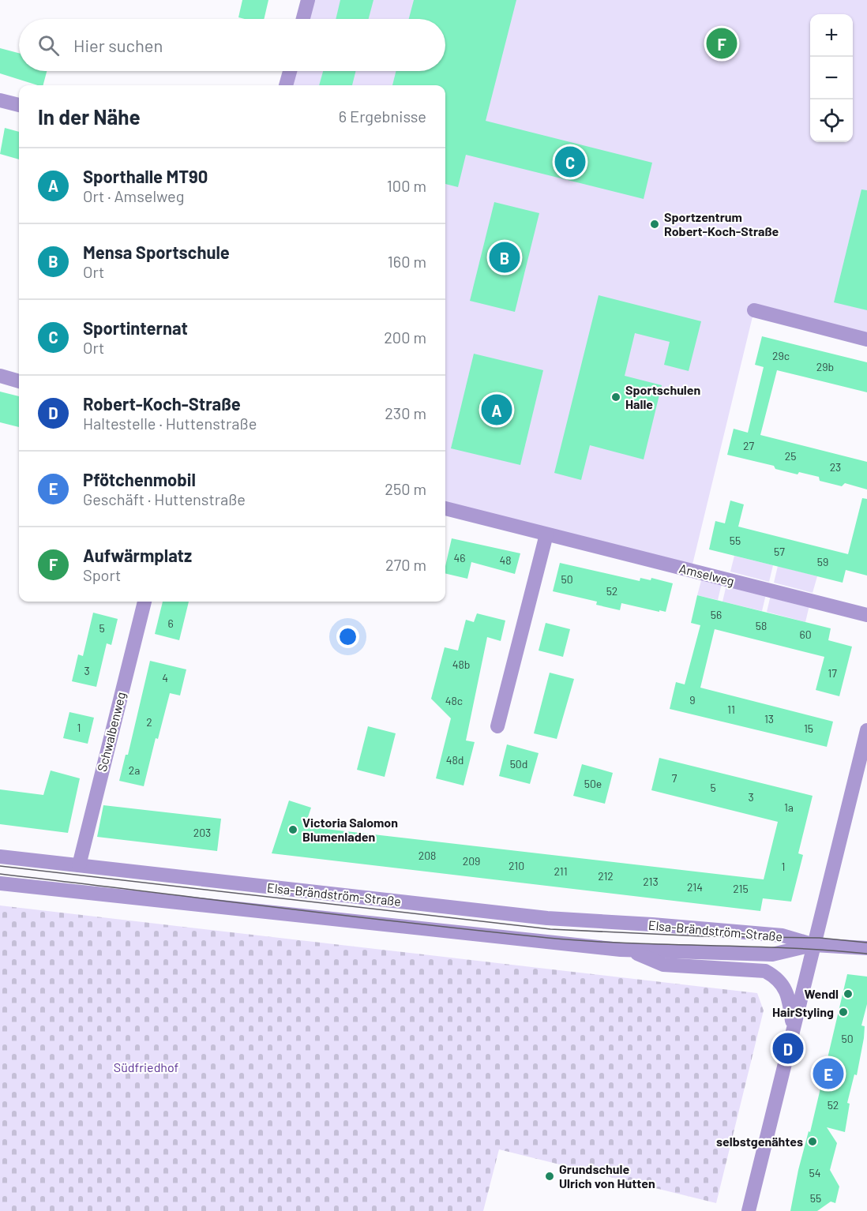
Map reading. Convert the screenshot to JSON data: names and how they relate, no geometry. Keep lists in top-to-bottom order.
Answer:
{
  "streets": {
    "street": ["Amselweg", "Schwalbenweg", "Elsa-Brändström-Straße"]
  },
  "crossings": [
    ["Schwalbenweg", "Elsa-Brändström-Straße"]
  ],
  "parks": ["Südfriedhof"],
  "places": [
    "Sportzentrum Robert-Koch-Straße",
    "Sportschulen Halle",
    "Victoria Salomon Blumenladen",
    "Wendl",
    "HairStyling",
    "selbstgenähtes",
    "Grundschule Ulrich von Hutten"
  ],
  "house_numbers": [
    "29c",
    "29b",
    "27",
    "25",
    "23",
    "55",
    "57",
    "46",
    "48",
    "59",
    "50",
    "52",
    "56",
    "6",
    "58",
    "5",
    "60",
    "48b",
    "3",
    "17",
    "4",
    "9",
    "48c",
    "11",
    "13",
    "2",
    "1",
    "15",
    "48d",
    "50d",
    "2a",
    "7",
    "50e",
    "5",
    "3",
    "1a",
    "203",
    "208",
    "209",
    "210",
    "1",
    "211",
    "212",
    "213",
    "214",
    "215",
    "50",
    "52",
    "54",
    "55"
  ],
  "page": {
    "map_buttons": ["+", "−"],
    "search": "Hier suchen",
    "pins": [
      "F",
      "C",
      "B",
      "A",
      "D",
      "E"
    ],
    "heading": ["In der Nähe", "6 Ergebnisse"],
    "list": [
      {
        "mark": "A",
        "name": "Sporthalle MT90",
        "note": "Ort · Amselweg",
        "value": "100 m"
      },
      {
        "mark": "B",
        "name": "Mensa Sportschule",
        "note": "Ort",
        "value": "160 m"
      },
      {
        "mark": "C",
        "name": "Sportinternat",
        "note": "Ort",
        "value": "200 m"
      },
      {
        "mark": "D",
        "name": "Robert-Koch-Straße",
        "note": "Haltestelle · Huttenstraße",
        "value": "230 m"
      },
      {
        "mark": "E",
        "name": "Pfötchenmobil",
        "note": "Geschäft · Huttenstraße",
        "value": "250 m"
      },
      {
        "mark": "F",
        "name": "Aufwärmplatz",
        "note": "Sport",
        "value": "270 m"
      }
    ]
  }
}
